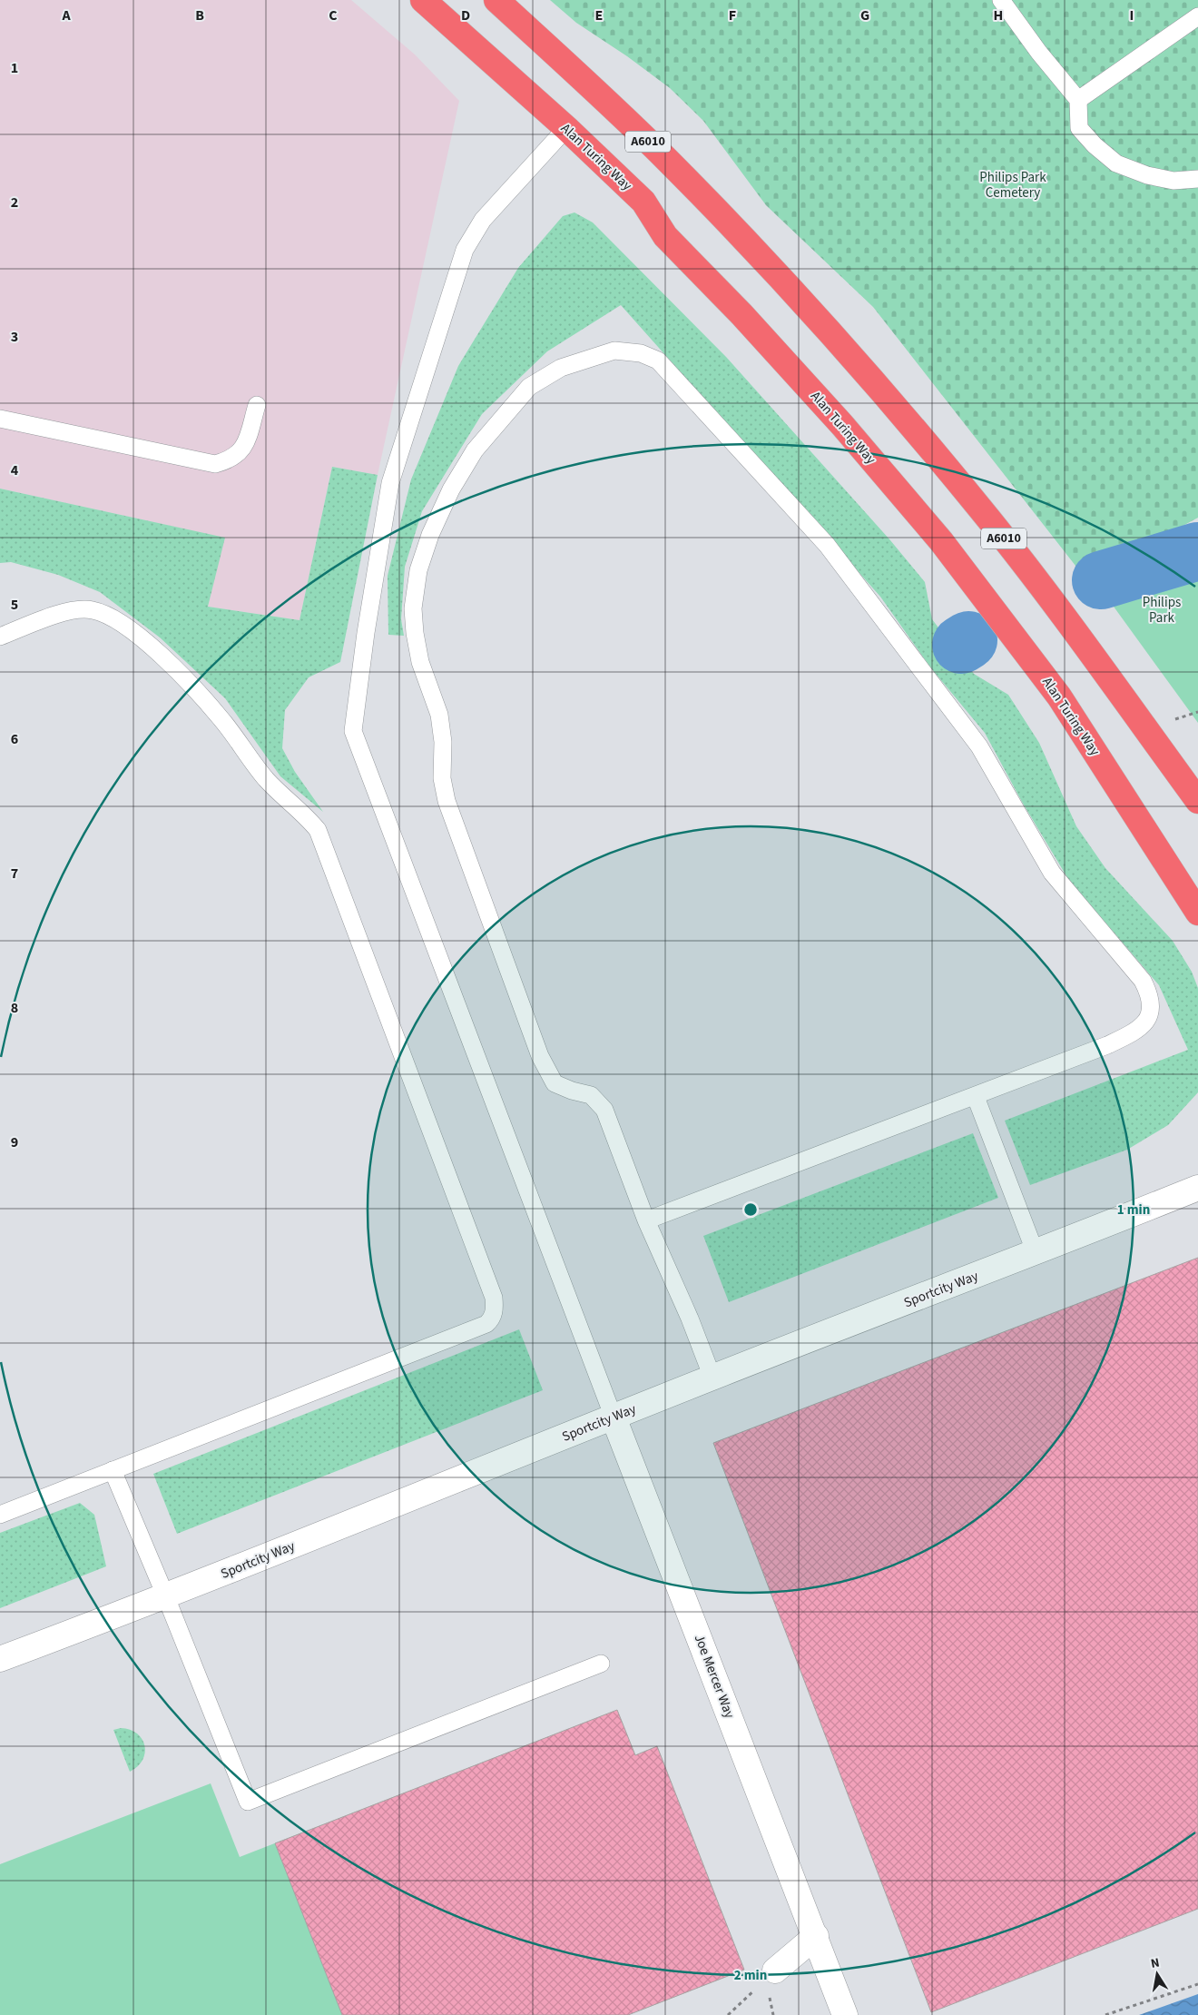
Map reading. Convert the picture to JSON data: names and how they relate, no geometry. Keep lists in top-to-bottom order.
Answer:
{
  "streets": {
    "highway": ["A6010", "Alan Turing Way"],
    "street": ["Sportcity Way", "Joe Mercer Way"]
  },
  "crossings": [
    ["Sportcity Way", "Joe Mercer Way"]
  ],
  "parks": ["Philips Park Cemetery", "Philips Park"],
  "north": "top",
  "grid": {
    "columns": [
      "A",
      "B",
      "C",
      "D",
      "E",
      "F",
      "G",
      "H",
      "I"
    ],
    "rows": [
      "1",
      "2",
      "3",
      "4",
      "5",
      "6",
      "7",
      "8",
      "9"
    ]
  },
  "rings": ["1 min", "2 min"]
}
